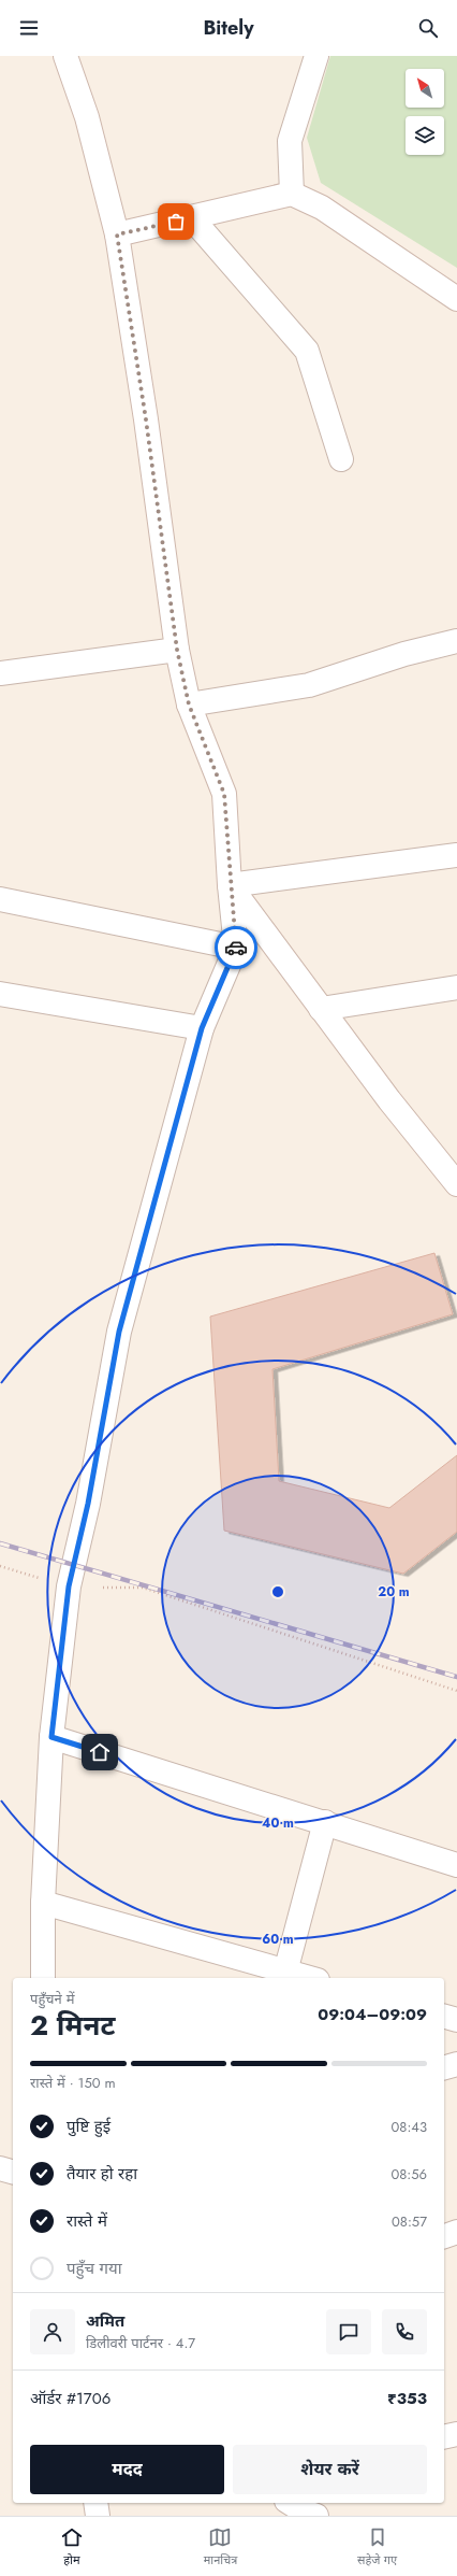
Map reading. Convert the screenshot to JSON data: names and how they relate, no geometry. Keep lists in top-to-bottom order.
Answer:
{
  "north": "top left",
  "page": {
    "header": "Bitely",
    "heading": ["2 मिनट", "पहुँचने में", "09:04–09:09"],
    "panel": [
      "अमित",
      "डिलीवरी पार्टनर · 4.7",
      "ऑर्डर #1706",
      "₹353"
    ],
    "bar": "रास्ते में · 150 m",
    "list": [
      ["पुष्टि हुई", "08:43"],
      ["तैयार हो रहा", "08:56"],
      ["रास्ते में", "08:57"],
      "पहुँच गया"
    ],
    "buttons": ["मदद", "शेयर करें"],
    "tabs": ["होम", "मानचित्र", "सहेजे गए"]
  },
  "rings": ["20 m", "40 m", "60 m"]
}
